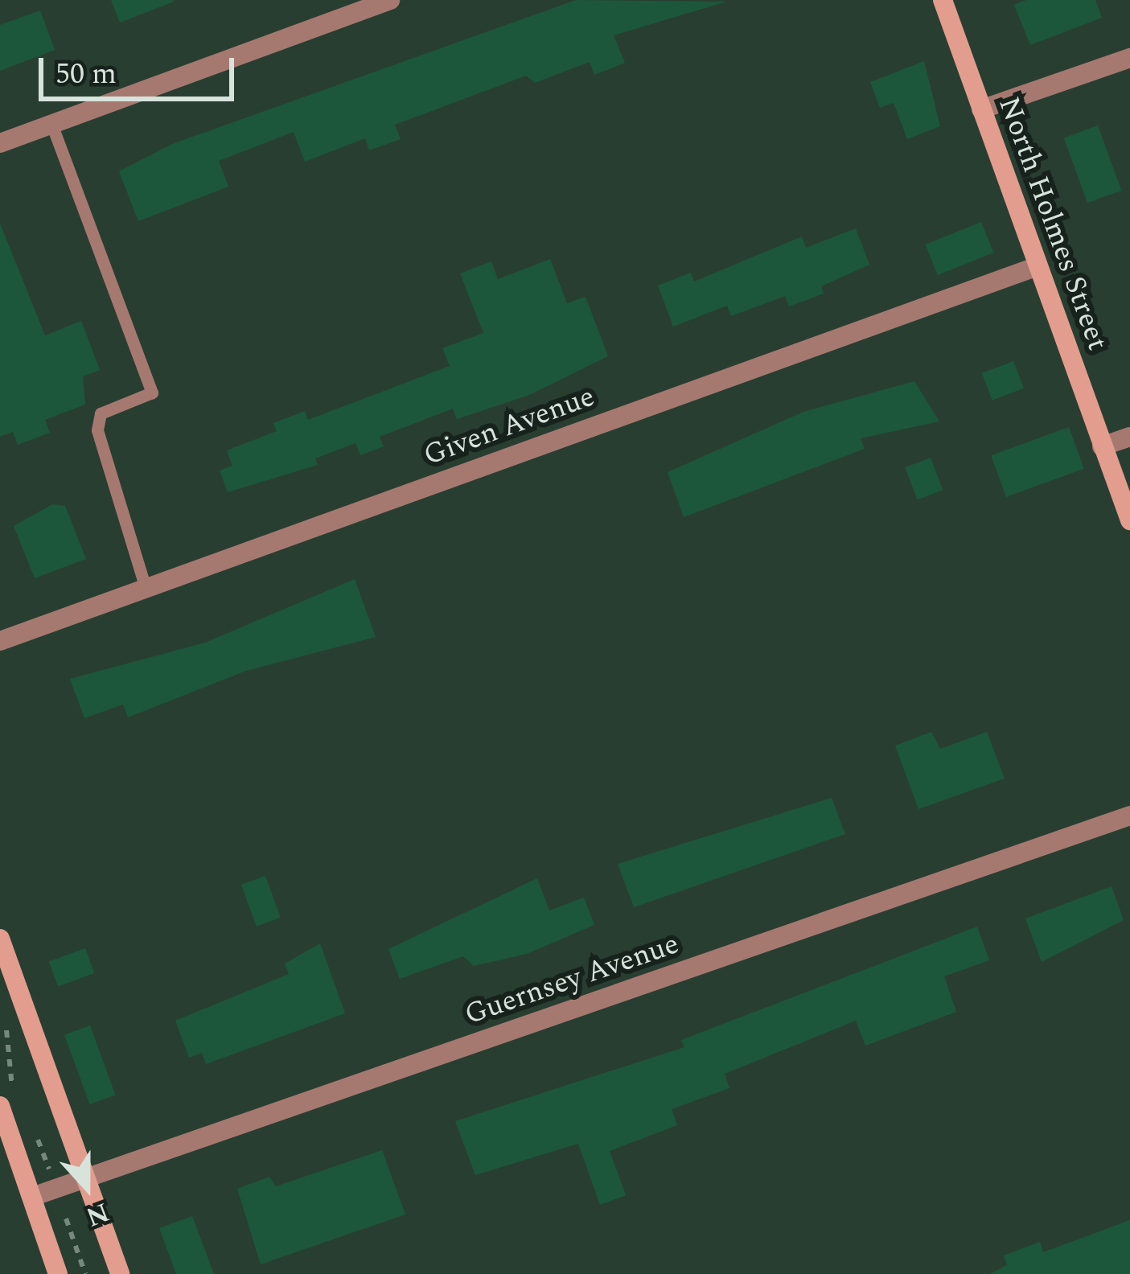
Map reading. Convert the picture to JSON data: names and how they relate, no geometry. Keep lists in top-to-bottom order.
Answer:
{
  "streets": {
    "street": ["North Holmes Street", "Given Avenue", "Guernsey Avenue"]
  },
  "crossings": [
    ["North Holmes Street", "Given Avenue"]
  ],
  "scale_bar": "50 m",
  "north": "bottom"
}
